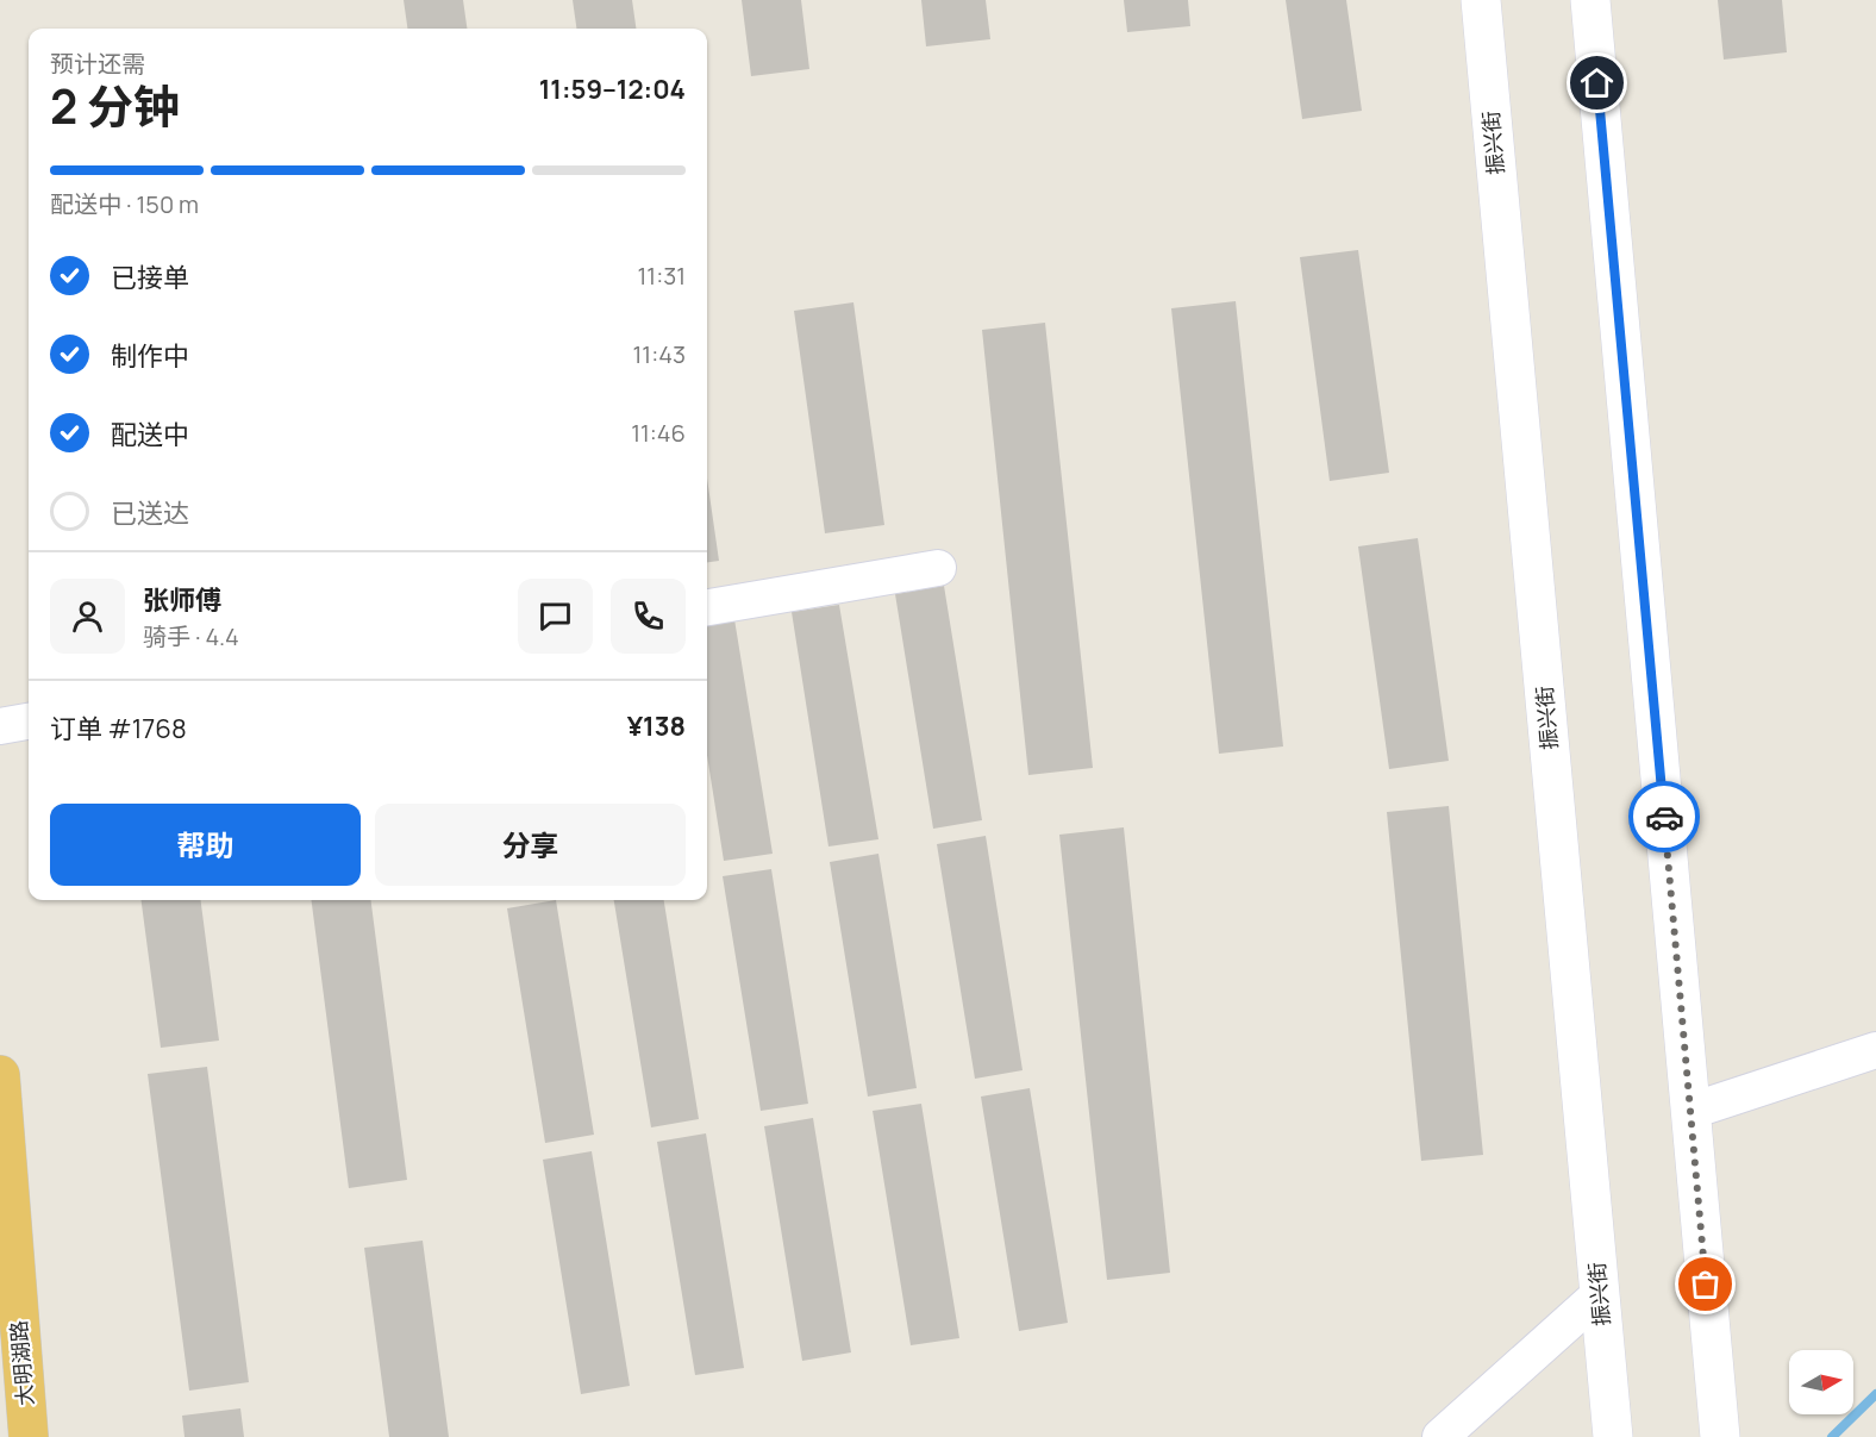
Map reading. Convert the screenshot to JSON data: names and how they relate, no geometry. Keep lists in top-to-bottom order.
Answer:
{
  "streets": {
    "highway": ["大明湖路"],
    "street": ["振兴街"]
  },
  "north": "right",
  "page": {
    "heading": ["2 分钟", "预计还需", "11:59–12:04"],
    "panel": [
      "张师傅",
      "骑手 · 4.4",
      "订单 #1768",
      "¥138"
    ],
    "bar": "配送中 · 150 m",
    "list": [
      ["已接单", "11:31"],
      ["制作中", "11:43"],
      ["配送中", "11:46"],
      "已送达"
    ],
    "buttons": ["帮助", "分享"]
  }
}
